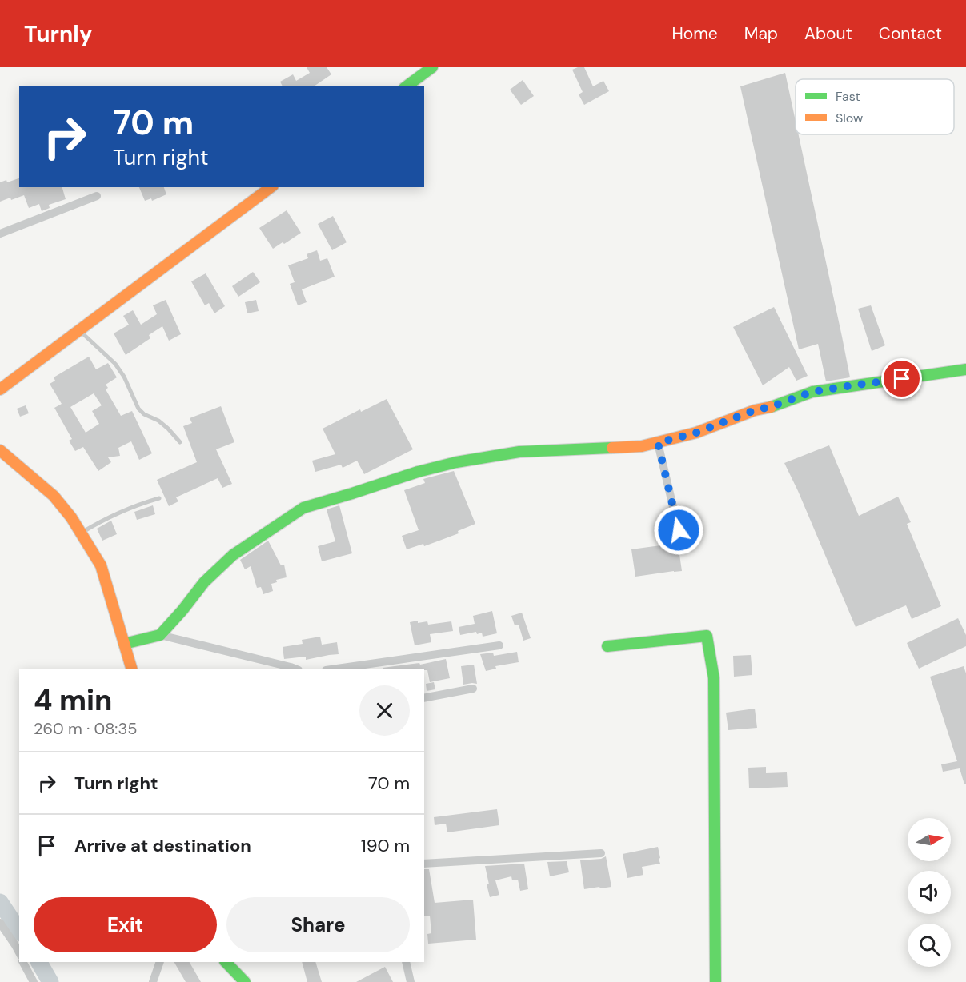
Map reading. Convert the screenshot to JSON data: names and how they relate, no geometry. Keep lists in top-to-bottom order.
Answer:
{
  "legend": ["Fast", "Slow"],
  "north": "right",
  "page": {
    "header": "Turnly",
    "nav": [
      "Home",
      "Map",
      "About",
      "Contact"
    ],
    "turn": ["70 m", "Turn right"],
    "heading": ["4 min", "260 m · 08:35"],
    "list": [
      {
        "name": "Turn right",
        "value": "70 m"
      },
      {
        "name": "Arrive at destination",
        "value": "190 m"
      }
    ],
    "buttons": ["Exit", "Share"]
  }
}
